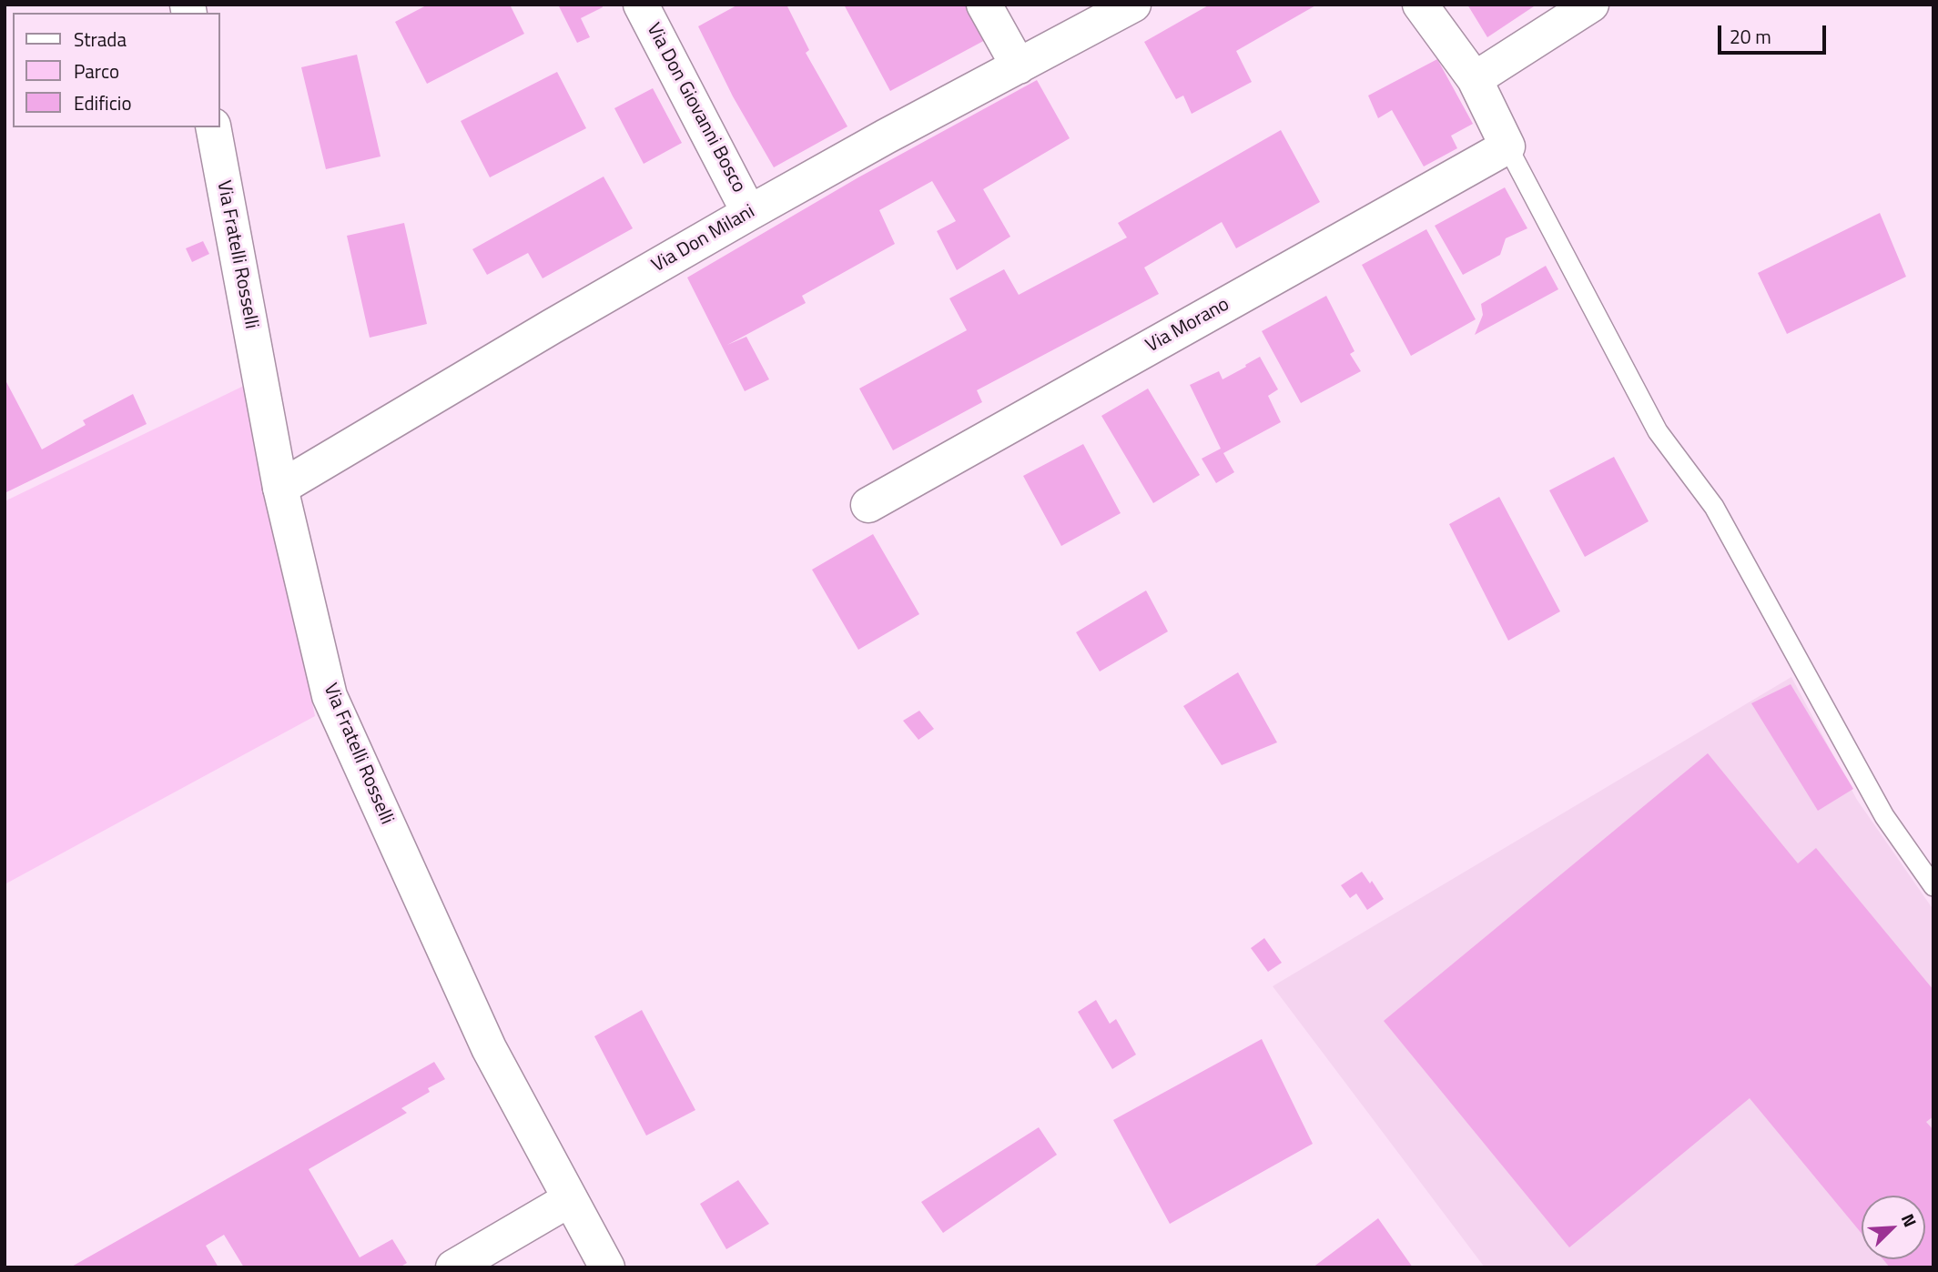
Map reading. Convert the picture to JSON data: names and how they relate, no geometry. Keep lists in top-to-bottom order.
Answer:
{
  "streets": {
    "street": [
      "Via Don Giovanni Bosco",
      "Via Don Milani",
      "Via Fratelli Rosselli",
      "Via Morano"
    ]
  },
  "crossings": [
    ["Via Don Giovanni Bosco", "Via Don Milani"],
    ["Via Don Milani", "Via Fratelli Rosselli"]
  ],
  "legend": ["Strada", "Parco", "Edificio"],
  "scale_bar": "20 m",
  "north": "top right"
}
